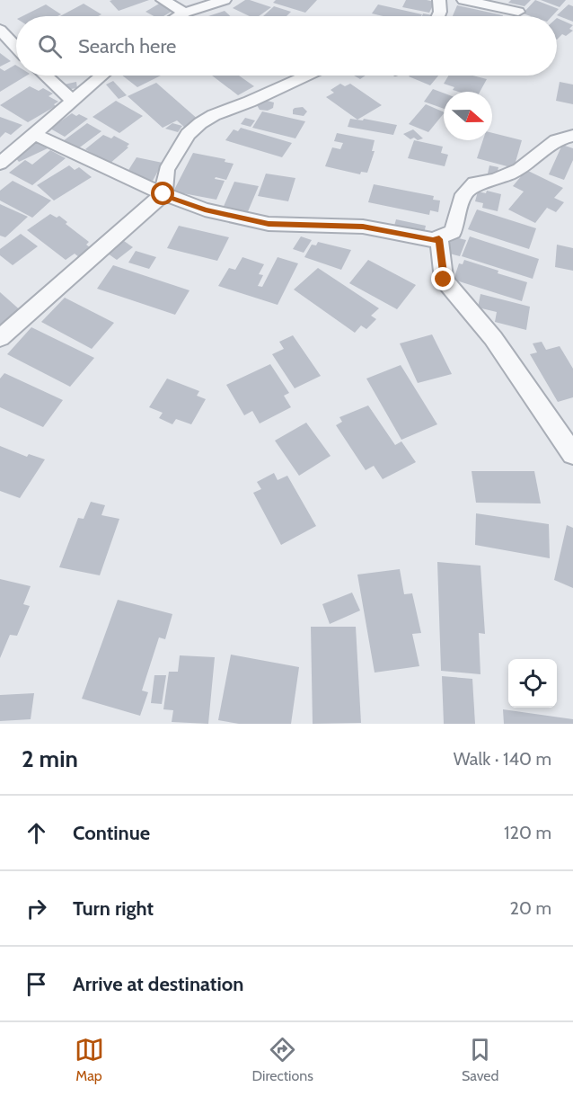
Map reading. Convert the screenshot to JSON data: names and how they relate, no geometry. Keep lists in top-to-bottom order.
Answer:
{
  "north": "right",
  "page": {
    "search": "Search here",
    "heading": ["2 min", "Walk · 140 m"],
    "list": [
      ["Continue", "120 m"],
      ["Turn right", "20 m"],
      "Arrive at destination"
    ],
    "nav": ["Map", "Directions", "Saved"]
  }
}
